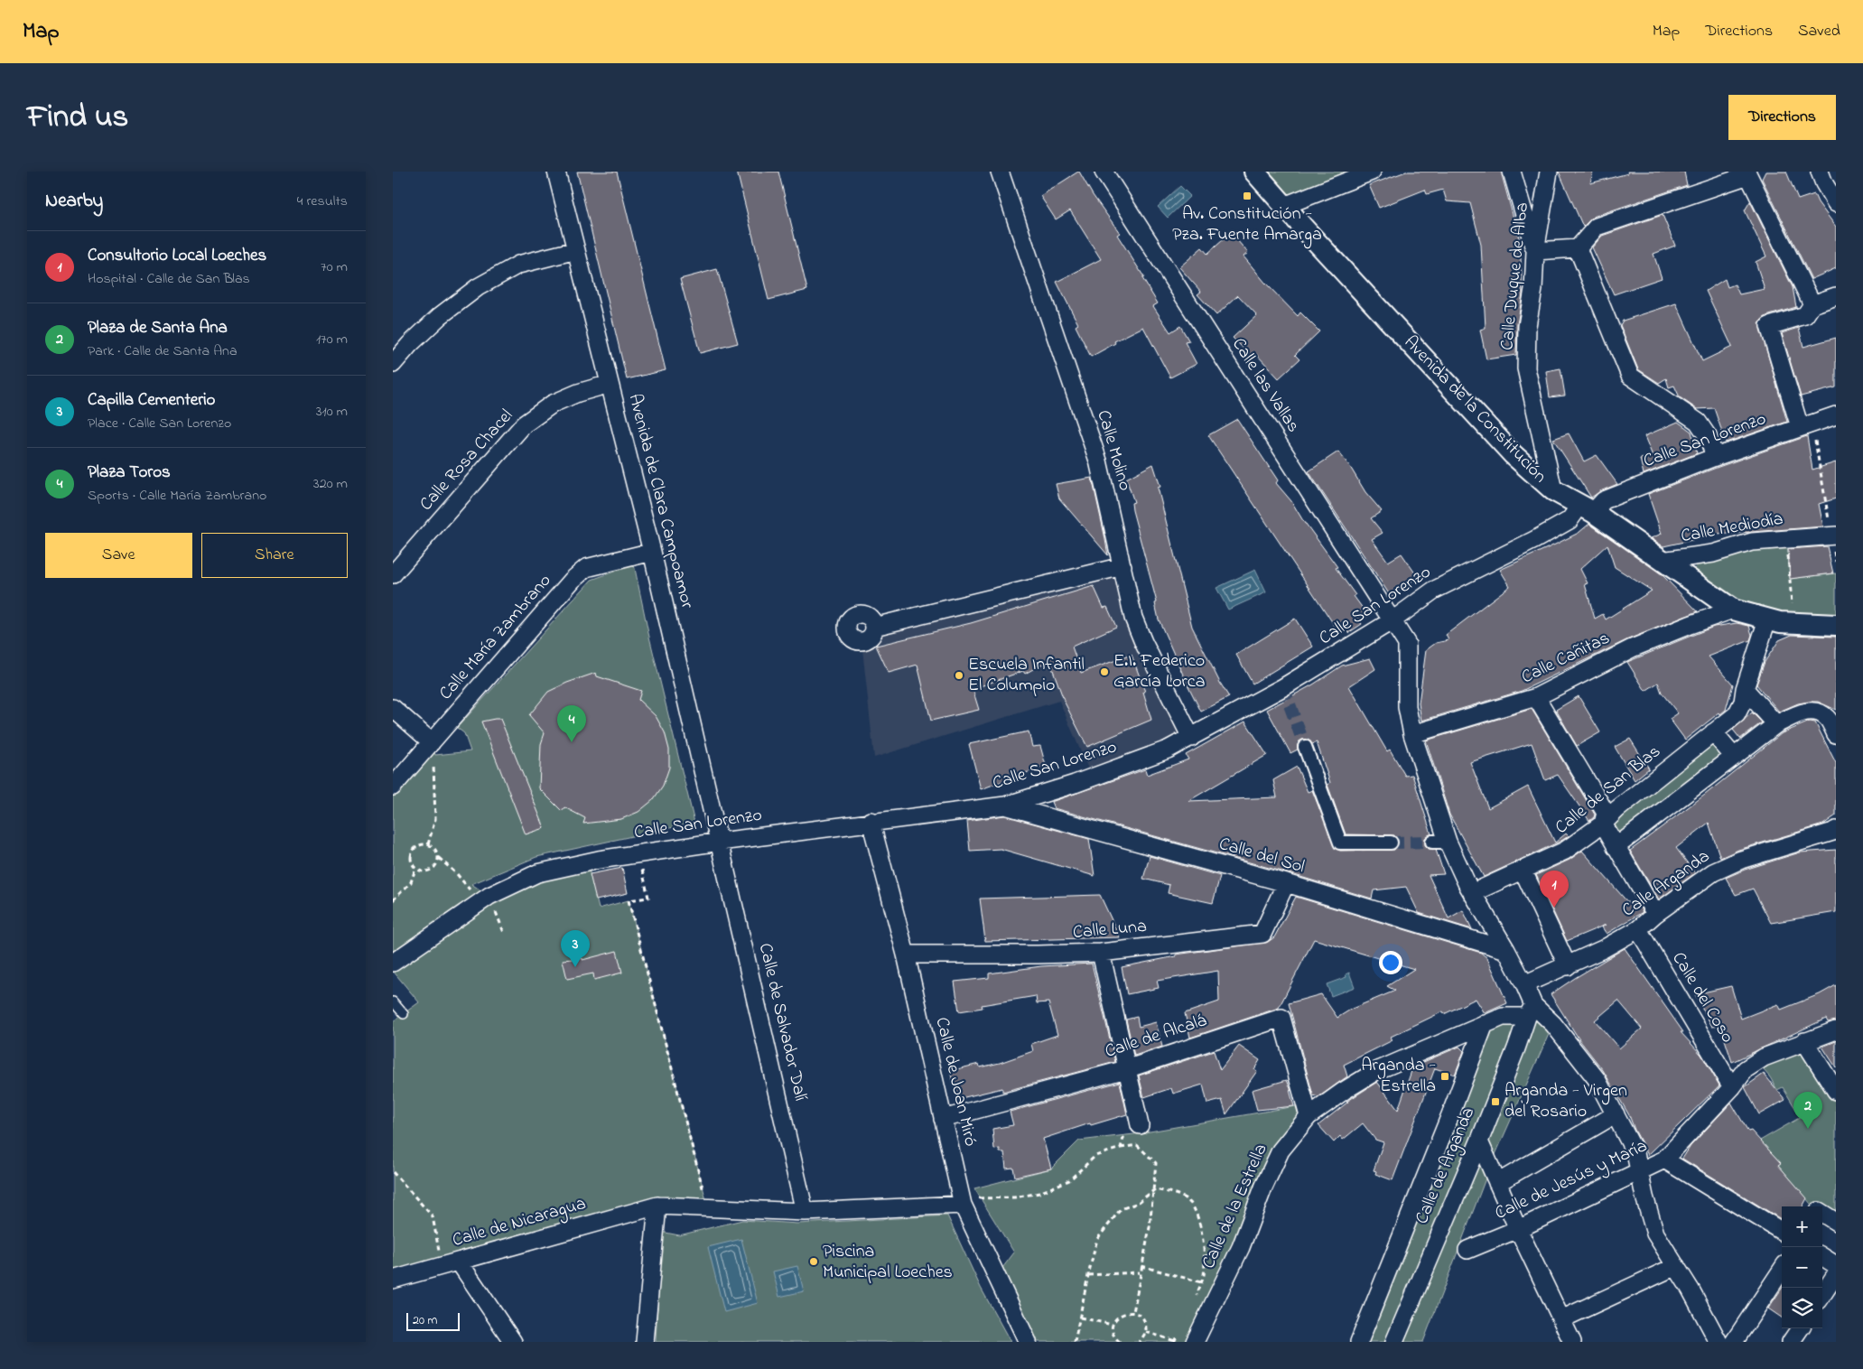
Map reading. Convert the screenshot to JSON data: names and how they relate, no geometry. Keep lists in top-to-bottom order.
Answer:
{
  "streets": {
    "street": [
      "Calle Duque de Alba",
      "Calle las Vallas",
      "Avenida de la Constitución",
      "Calle San Lorenzo",
      "Calle Molino",
      "Calle Rosa Chacel",
      "Avenida de Clara Campoamor",
      "Calle Mediodía",
      "Calle María Zambrano",
      "Calle Cañitas",
      "Calle de San Blas",
      "Calle del Sol",
      "Calle Arganda",
      "Calle Luna",
      "Calle del Coso",
      "Calle de Salvador Dalí",
      "Calle de Alcalá",
      "Calle de Joan Miró",
      "Calle de Arganda",
      "Calle de Jesús y María",
      "Calle de la Estrella",
      "Calle de Nicaragua"
    ]
  },
  "crossings": [
    ["Calle Duque de Alba", "Avenida de la Constitución"],
    ["Calle las Vallas", "Calle San Lorenzo"],
    ["Calle las Vallas", "Calle Cañitas"],
    ["Calle las Vallas", "Calle de San Blas"],
    ["Calle las Vallas", "Calle del Sol"],
    ["Calle las Vallas", "Calle Arganda"],
    ["Calle las Vallas", "Calle de Arganda"],
    ["Calle las Vallas", "Calle de la Estrella"],
    ["Avenida de la Constitución", "Calle San Lorenzo"],
    ["Avenida de la Constitución", "Calle Mediodía"],
    ["Avenida de la Constitución", "Calle Cañitas"],
    ["Avenida de la Constitución", "Calle de San Blas"],
    ["Calle San Lorenzo", "Calle Molino"],
    ["Calle San Lorenzo", "Avenida de Clara Campoamor"],
    ["Calle San Lorenzo", "Calle del Sol"],
    ["Calle San Lorenzo", "Calle de Salvador Dalí"],
    ["Calle San Lorenzo", "Calle de Joan Miró"],
    ["Calle Rosa Chacel", "Avenida de Clara Campoamor"],
    ["Avenida de Clara Campoamor", "Calle María Zambrano"],
    ["Avenida de Clara Campoamor", "Calle de Salvador Dalí"],
    ["Calle del Sol", "Calle Luna"],
    ["Calle Arganda", "Calle del Coso"],
    ["Calle Luna", "Calle de Joan Miró"],
    ["Calle del Coso", "Calle de Jesús y María"],
    ["Calle de Salvador Dalí", "Calle de Nicaragua"],
    ["Calle de Alcalá", "Calle de Joan Miró"],
    ["Calle de Alcalá", "Calle de la Estrella"],
    ["Calle de Joan Miró", "Calle de Nicaragua"],
    ["Calle de Arganda", "Calle de la Estrella"]
  ],
  "places": {
    "transit": ["Av. Constitución - Pza. Fuente Amarga", "Arganda - Estrella", "Arganda - Virgen del Rosario"],
    "other": ["E.I. Federico García Lorca", "Escuela Infantil El Columpio", "Piscina Municipal Loeches"]
  },
  "scale_bar": "20 m",
  "page": {
    "header": "Map",
    "nav": ["Map", "Directions", "Saved"],
    "title": "Find us",
    "buttons": [
      "Directions",
      ["Save", "Share"]
    ],
    "heading": ["Nearby", "4 results"],
    "list": [
      {
        "mark": "1",
        "name": "Consultorio Local Loeches",
        "note": "Hospital · Calle de San Blas",
        "value": "70 m"
      },
      {
        "mark": "2",
        "name": "Plaza de Santa Ana",
        "note": "Park · Calle de Santa Ana",
        "value": "170 m"
      },
      {
        "mark": "3",
        "name": "Capilla Cementerio",
        "note": "Place · Calle San Lorenzo",
        "value": "310 m"
      },
      {
        "mark": "4",
        "name": "Plaza Toros",
        "note": "Sports · Calle María Zambrano",
        "value": "320 m"
      }
    ],
    "pins": [
      "4",
      "1",
      "3",
      "2"
    ],
    "map_buttons": ["+", "−"],
    "scale": "20 m"
  }
}
